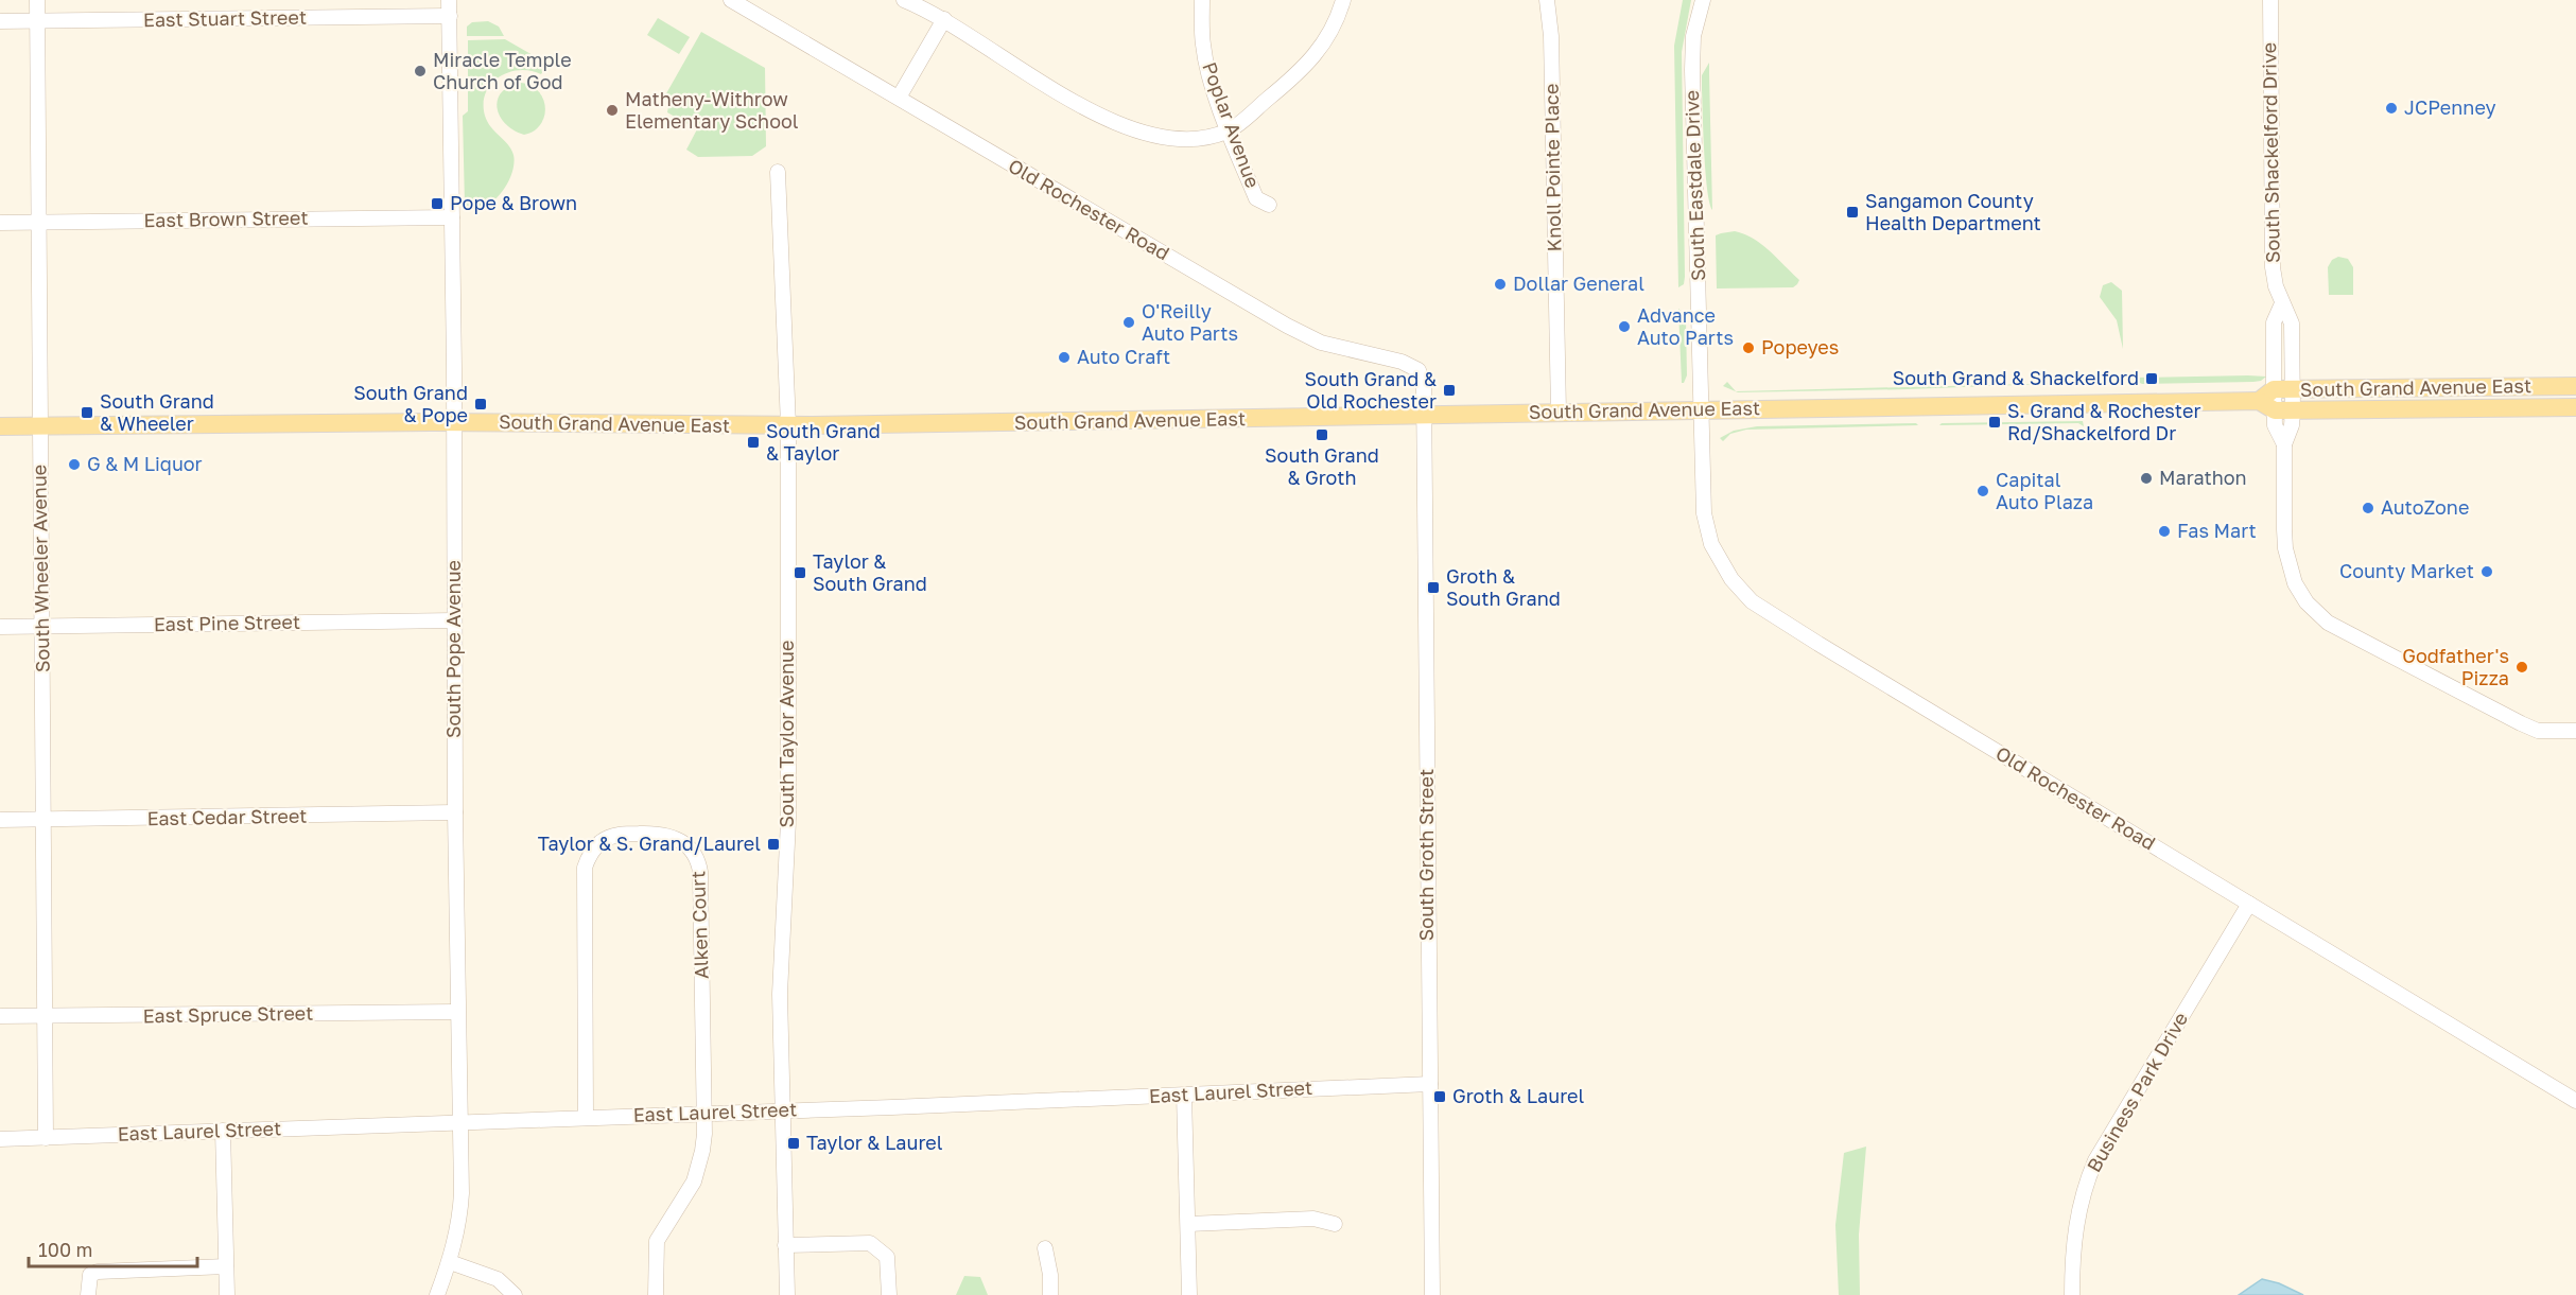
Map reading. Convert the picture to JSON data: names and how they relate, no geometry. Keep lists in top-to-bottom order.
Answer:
{
  "streets": {
    "main road": ["South Grand Avenue East"],
    "street": [
      "East Stuart Street",
      "Poplar Avenue",
      "South Shackelford Drive",
      "Knoll Pointe Place",
      "South Eastdale Drive",
      "Old Rochester Road",
      "East Brown Street",
      "South Wheeler Avenue",
      "East Pine Street",
      "South Pope Avenue",
      "South Taylor Avenue",
      "East Cedar Street",
      "South Groth Street",
      "Alken Court",
      "East Spruce Street",
      "East Laurel Street",
      "Business Park Drive"
    ]
  },
  "crossings": [
    ["East Stuart Street", "South Wheeler Avenue"],
    ["East Stuart Street", "South Pope Avenue"],
    ["South Shackelford Drive", "South Grand Avenue East"],
    ["Knoll Pointe Place", "South Grand Avenue East"],
    ["South Eastdale Drive", "Old Rochester Road"],
    ["South Eastdale Drive", "South Grand Avenue East"],
    ["Old Rochester Road", "South Grand Avenue East"],
    ["Old Rochester Road", "South Groth Street"],
    ["Old Rochester Road", "Business Park Drive"],
    ["East Brown Street", "South Wheeler Avenue"],
    ["East Brown Street", "South Pope Avenue"],
    ["South Grand Avenue East", "South Wheeler Avenue"],
    ["South Grand Avenue East", "South Pope Avenue"],
    ["South Grand Avenue East", "South Taylor Avenue"],
    ["South Grand Avenue East", "South Groth Street"],
    ["South Wheeler Avenue", "East Pine Street"],
    ["South Wheeler Avenue", "East Cedar Street"],
    ["South Wheeler Avenue", "East Spruce Street"],
    ["South Wheeler Avenue", "East Laurel Street"],
    ["East Pine Street", "South Pope Avenue"],
    ["South Pope Avenue", "East Cedar Street"],
    ["South Pope Avenue", "East Spruce Street"],
    ["South Pope Avenue", "East Laurel Street"],
    ["South Taylor Avenue", "East Laurel Street"],
    ["South Groth Street", "East Laurel Street"],
    ["Alken Court", "East Laurel Street"]
  ],
  "places": {
    "other": [
      "Miracle Temple Church of God",
      "JCPenney",
      "Matheny-Withrow Elementary School",
      "Dollar General",
      "O'Reilly Auto Parts",
      "Advance Auto Parts",
      "Popeyes",
      "Auto Craft",
      "G & M Liquor",
      "Marathon",
      "Capital Auto Plaza",
      "AutoZone",
      "Fas Mart",
      "County Market",
      "Godfather's Pizza"
    ],
    "transit": [
      "Pope & Brown",
      "Sangamon County Health Department",
      "South Grand & Shackelford",
      "South Grand & Old Rochester",
      "South Grand & Pope",
      "South Grand & Wheeler",
      "S. Grand & Rochester Rd/Shackelford Dr",
      "South Grand & Groth",
      "South Grand & Taylor",
      "Taylor & South Grand",
      "Groth & South Grand",
      "Taylor & S. Grand/Laurel",
      "Groth & Laurel",
      "Taylor & Laurel"
    ]
  },
  "scale_bar": "100 m"
}
